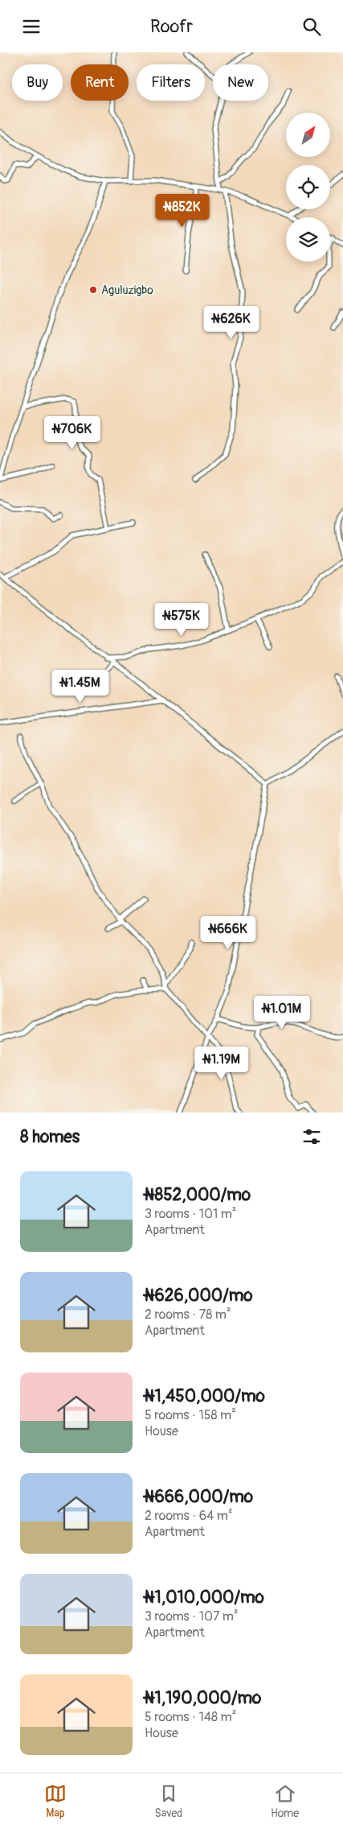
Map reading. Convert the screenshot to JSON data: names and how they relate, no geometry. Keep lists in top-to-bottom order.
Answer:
{
  "places": ["Aguluzigbo"],
  "north": "top right",
  "page": {
    "header": "Roofr",
    "chip": [
      "Buy",
      "Rent",
      "Filters",
      "New"
    ],
    "price": [
      "₦852K",
      "₦626K",
      "₦706K",
      "₦575K",
      "₦1.45M",
      "₦666K",
      "₦1.01M",
      "₦1.19M"
    ],
    "heading": "8 homes",
    "list": [
      {
        "name": "₦852,000/mo",
        "note": "3 rooms · 101 m² · Apartment"
      },
      {
        "name": "₦626,000/mo",
        "note": "2 rooms · 78 m² · Apartment"
      },
      {
        "name": "₦1,450,000/mo",
        "note": "5 rooms · 158 m² · House"
      },
      {
        "name": "₦666,000/mo",
        "note": "2 rooms · 64 m² · Apartment"
      },
      {
        "name": "₦1,010,000/mo",
        "note": "3 rooms · 107 m² · Apartment"
      },
      {
        "name": "₦1,190,000/mo",
        "note": "5 rooms · 148 m² · House"
      }
    ],
    "tabs": ["Map", "Saved", "Home"]
  }
}
